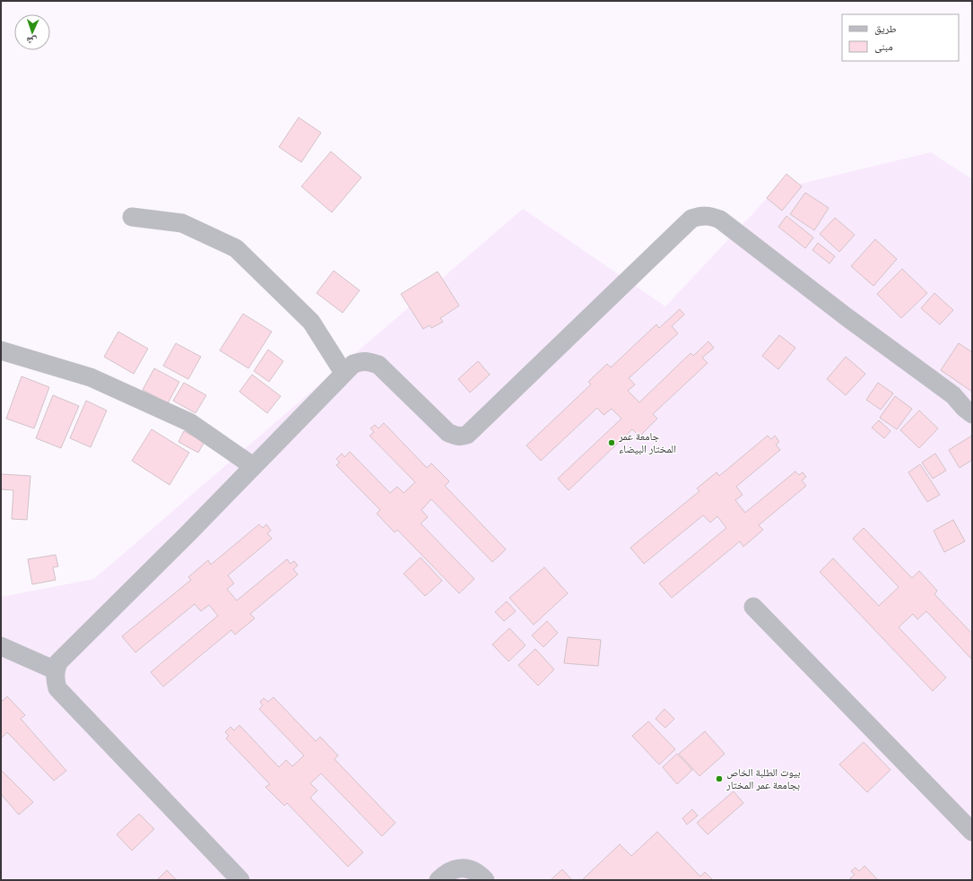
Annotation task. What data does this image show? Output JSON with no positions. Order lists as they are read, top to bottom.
{
  "places": ["جامعة عمر المختار البيضاء", "بيوت الطلبة الخاص بجامعة عمر المختار"],
  "legend": ["طريق", "مبنى"],
  "north": "bottom"
}
